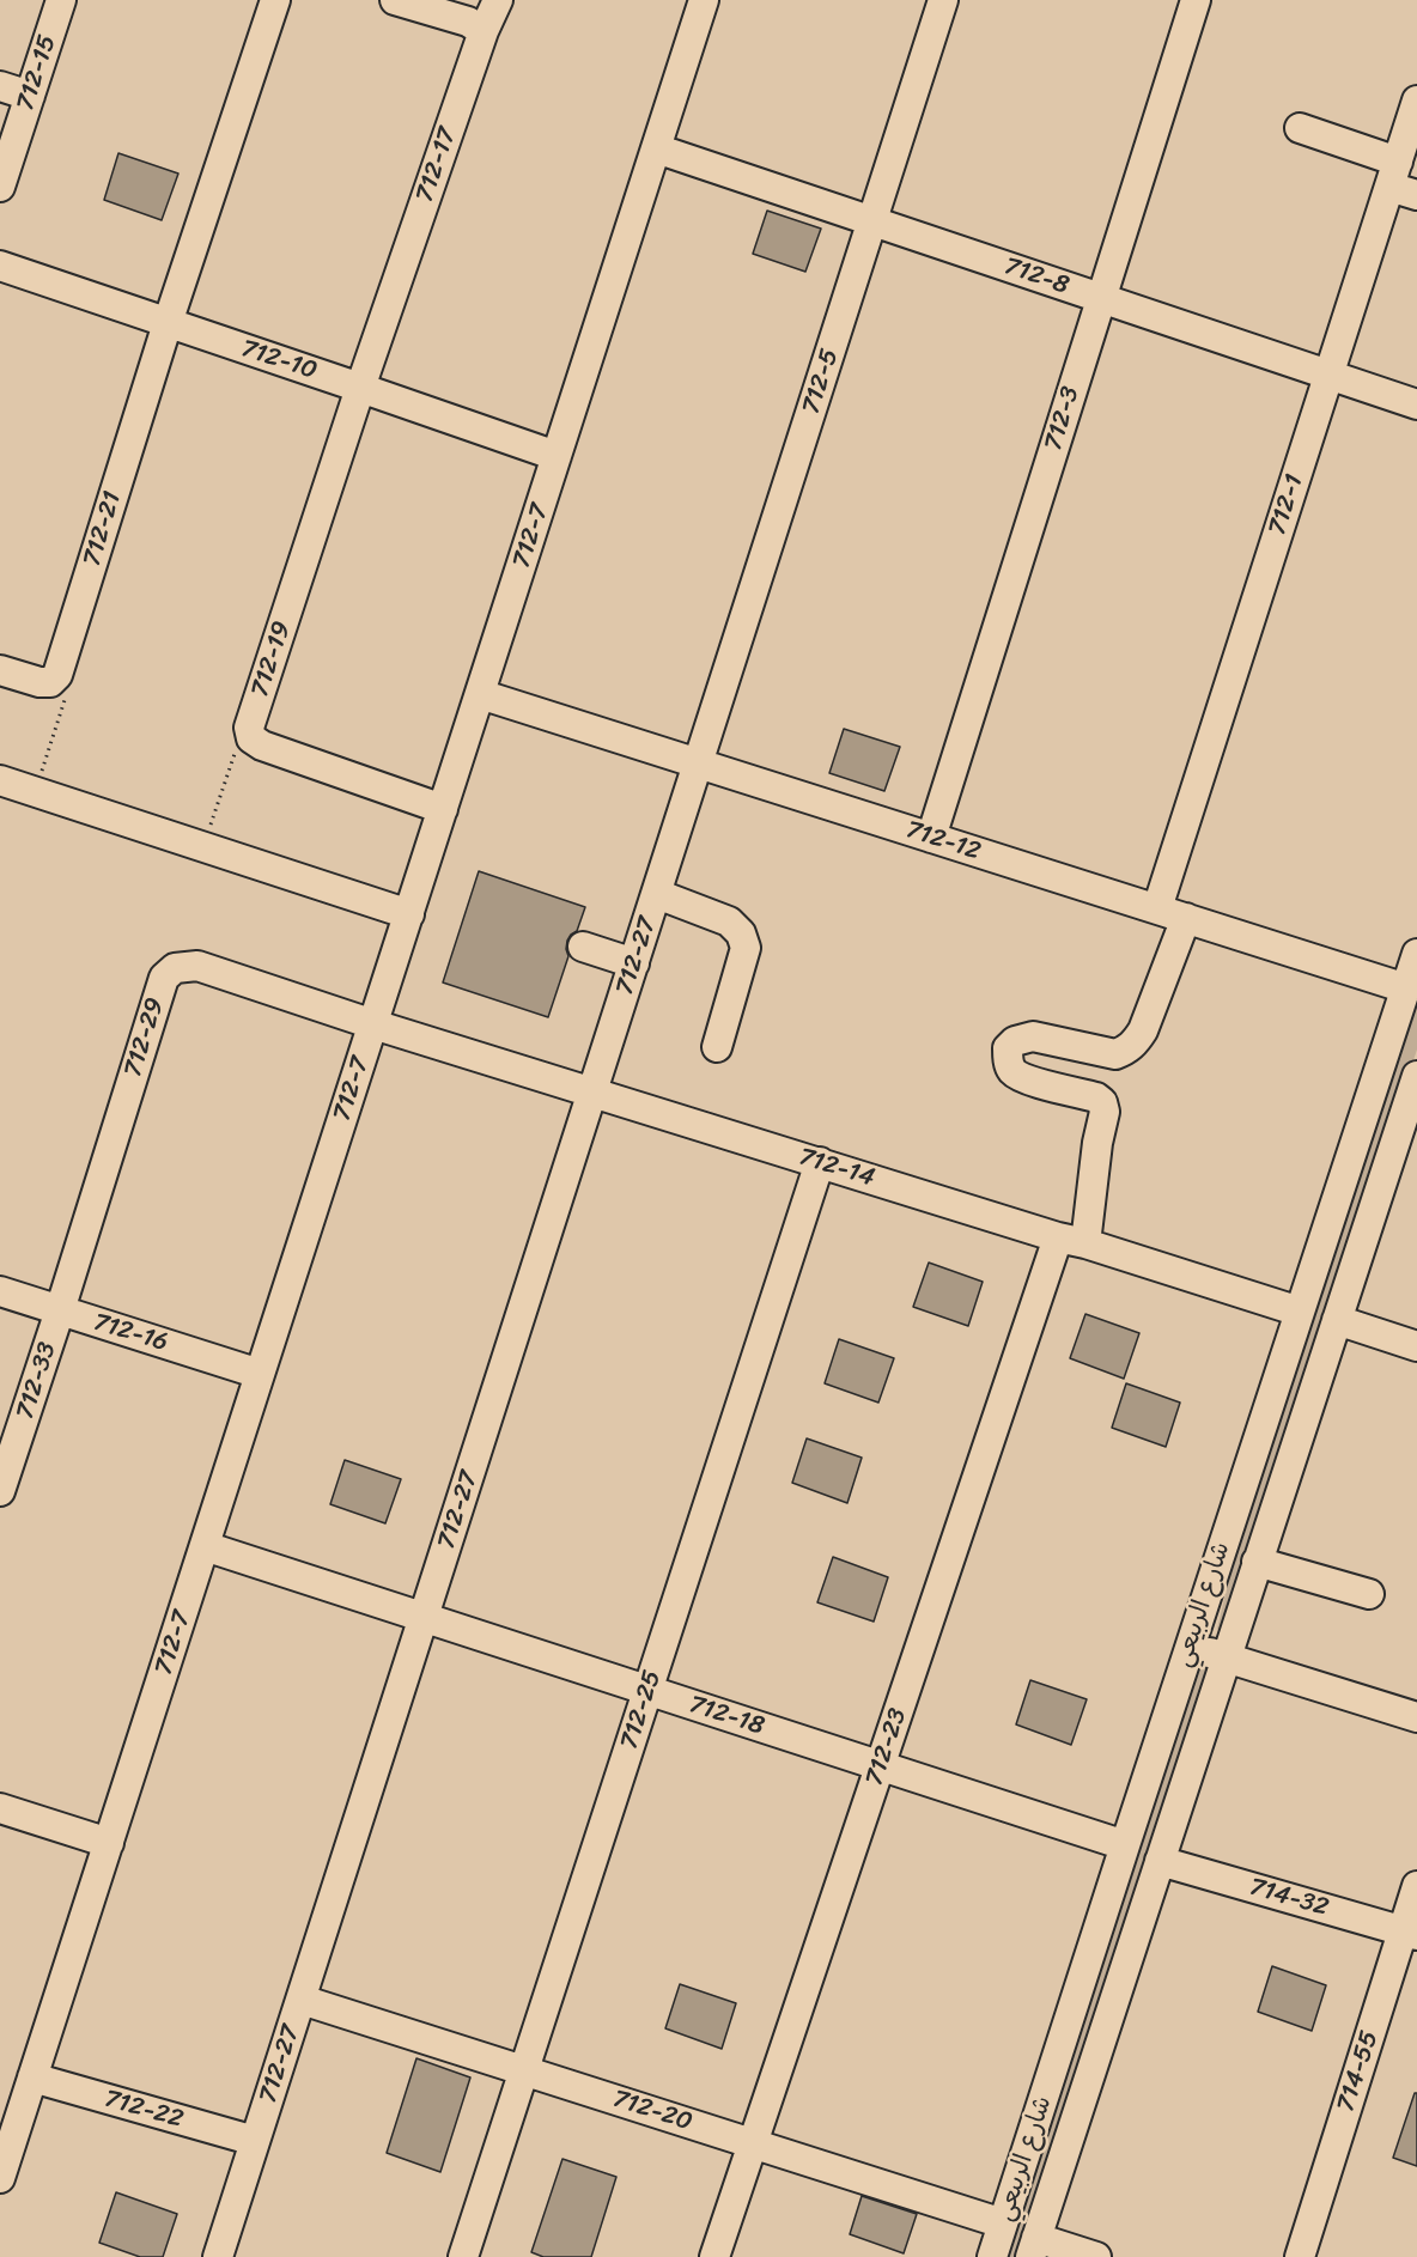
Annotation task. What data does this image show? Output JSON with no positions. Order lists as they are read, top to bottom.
{
  "streets": {
    "street": [
      "712-15",
      "712-17",
      "712-8",
      "712-10",
      "712-5",
      "712-3",
      "712-1",
      "712-21",
      "712-7",
      "712-19",
      "712-12",
      "712-27",
      "712-29",
      "712-14",
      "712-16",
      "712-33",
      "شارع الربيعي",
      "712-25",
      "712-18",
      "712-23",
      "714-32",
      "714-55",
      "712-22",
      "712-20"
    ]
  },
  "crossings": [
    ["712-17", "712-10"],
    ["712-17", "712-19"],
    ["712-8", "712-5"],
    ["712-8", "712-3"],
    ["712-8", "712-1"],
    ["712-8", "712-7"],
    ["712-10", "712-21"],
    ["712-10", "712-7"],
    ["712-10", "712-19"],
    ["712-5", "712-12"],
    ["712-5", "712-27"],
    ["712-3", "712-12"],
    ["712-1", "712-12"],
    ["712-7", "712-12"],
    ["712-7", "712-29"],
    ["712-7", "712-14"],
    ["712-7", "712-16"],
    ["712-7", "712-18"],
    ["712-7", "712-22"],
    ["712-12", "712-27"],
    ["712-12", "شارع الربيعي"],
    ["712-27", "712-14"],
    ["712-27", "712-18"],
    ["712-27", "712-22"],
    ["712-27", "712-20"],
    ["712-29", "712-14"],
    ["712-29", "712-16"],
    ["712-29", "712-33"],
    ["712-14", "شارع الربيعي"],
    ["712-14", "712-25"],
    ["712-14", "712-23"],
    ["712-16", "712-33"],
    ["شارع الربيعي", "712-18"],
    ["شارع الربيعي", "714-32"],
    ["شارع الربيعي", "712-20"],
    ["712-25", "712-18"],
    ["712-25", "712-20"],
    ["712-18", "712-23"],
    ["712-23", "712-20"],
    ["714-32", "714-55"]
  ]
}
